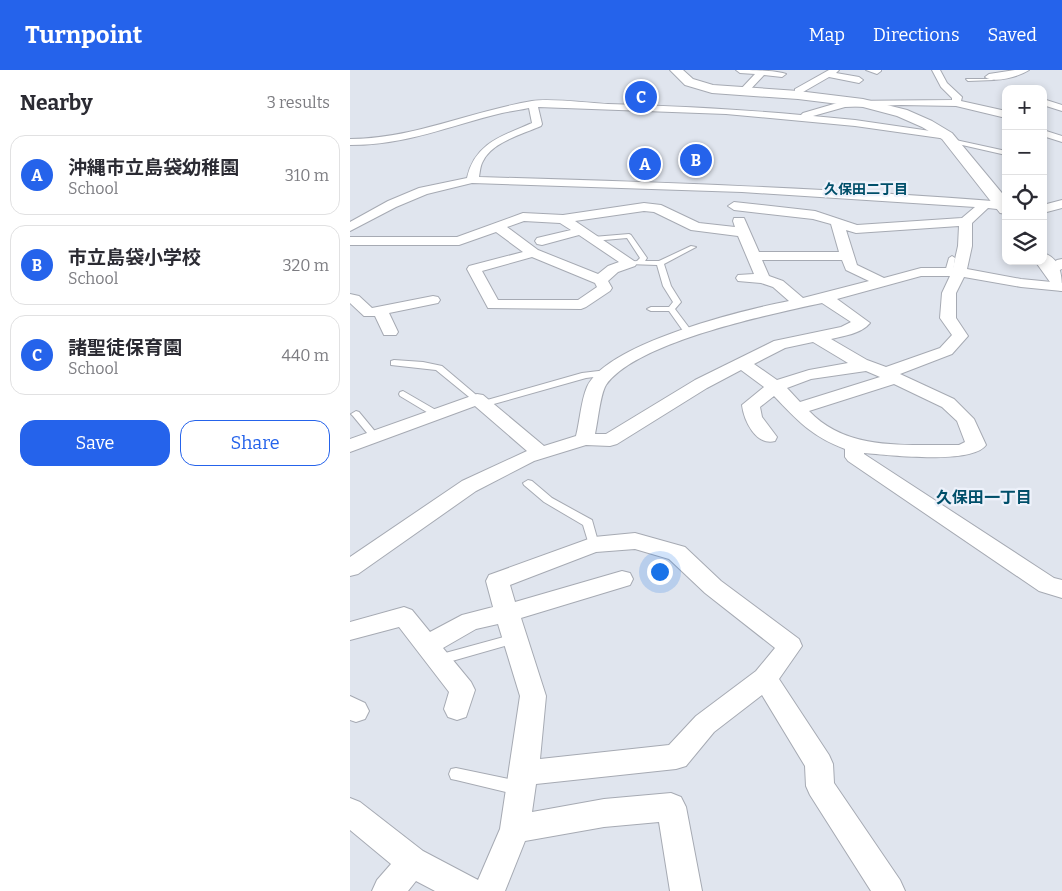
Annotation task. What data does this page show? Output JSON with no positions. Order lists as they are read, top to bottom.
{
  "districts": ["久保田二丁目", "久保田一丁目"],
  "page": {
    "header": "Turnpoint",
    "nav": ["Map", "Directions", "Saved"],
    "heading": ["Nearby", "3 results"],
    "pins": ["C", "B", "A"],
    "map_buttons": ["+", "−"],
    "list": [
      {
        "mark": "A",
        "name": "沖縄市立島袋幼稚園",
        "note": "School",
        "value": "310 m"
      },
      {
        "mark": "B",
        "name": "市立島袋小学校",
        "note": "School",
        "value": "320 m"
      },
      {
        "mark": "C",
        "name": "諸聖徒保育園",
        "note": "School",
        "value": "440 m"
      }
    ],
    "buttons": ["Save", "Share"]
  }
}
